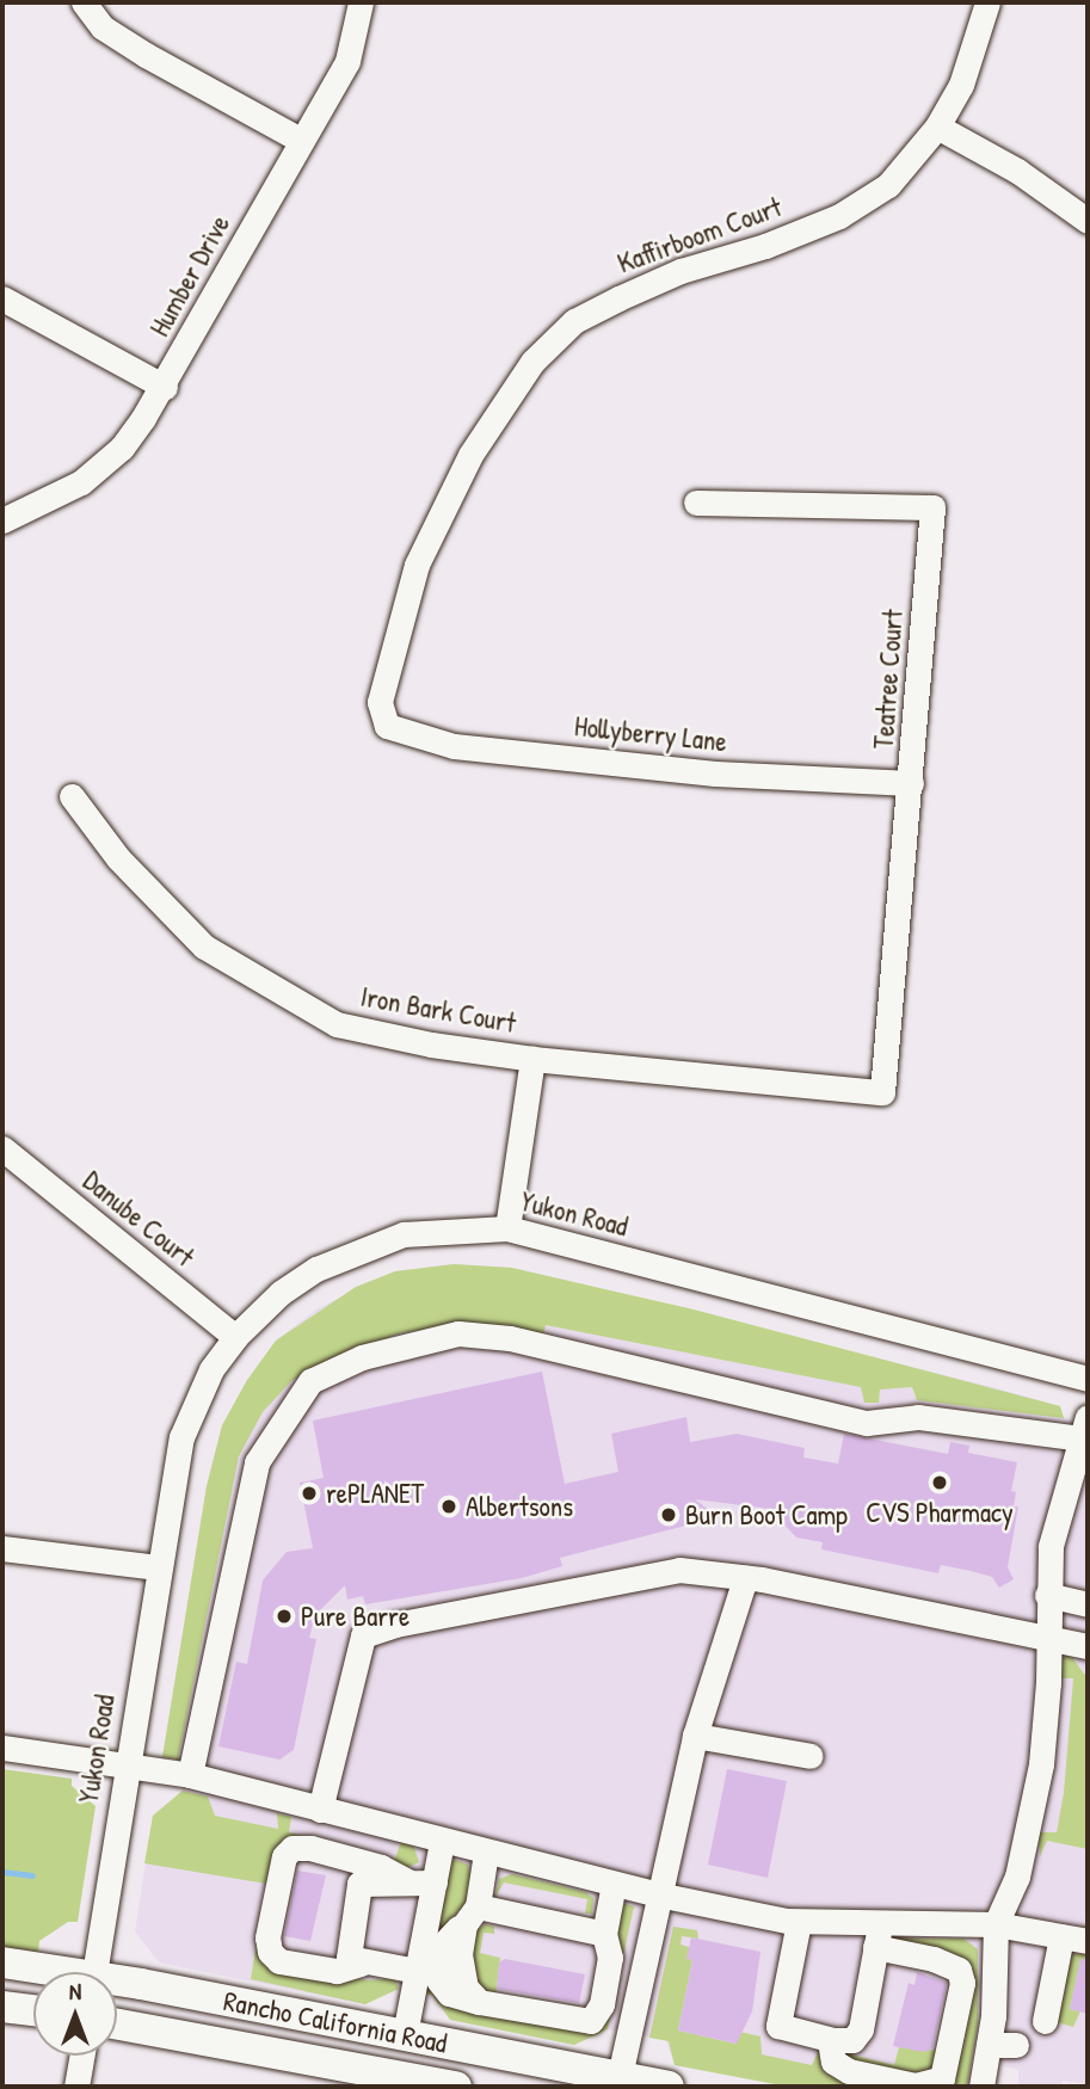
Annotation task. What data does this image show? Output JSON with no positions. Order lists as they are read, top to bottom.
{
  "streets": {
    "main road": ["Rancho California Road"],
    "street": [
      "Kaffirboom Court",
      "Humber Drive",
      "Teatree Court",
      "Hollyberry Lane",
      "Iron Bark Court",
      "Yukon Road",
      "Danube Court"
    ]
  },
  "crossings": [
    ["Kaffirboom Court", "Hollyberry Lane"],
    ["Teatree Court", "Hollyberry Lane"],
    ["Teatree Court", "Iron Bark Court"],
    ["Yukon Road", "Danube Court"]
  ],
  "places": [
    "CVS Pharmacy",
    "rePLANET",
    "Albertsons",
    "Burn Boot Camp",
    "Pure Barre"
  ],
  "north": "top"
}
